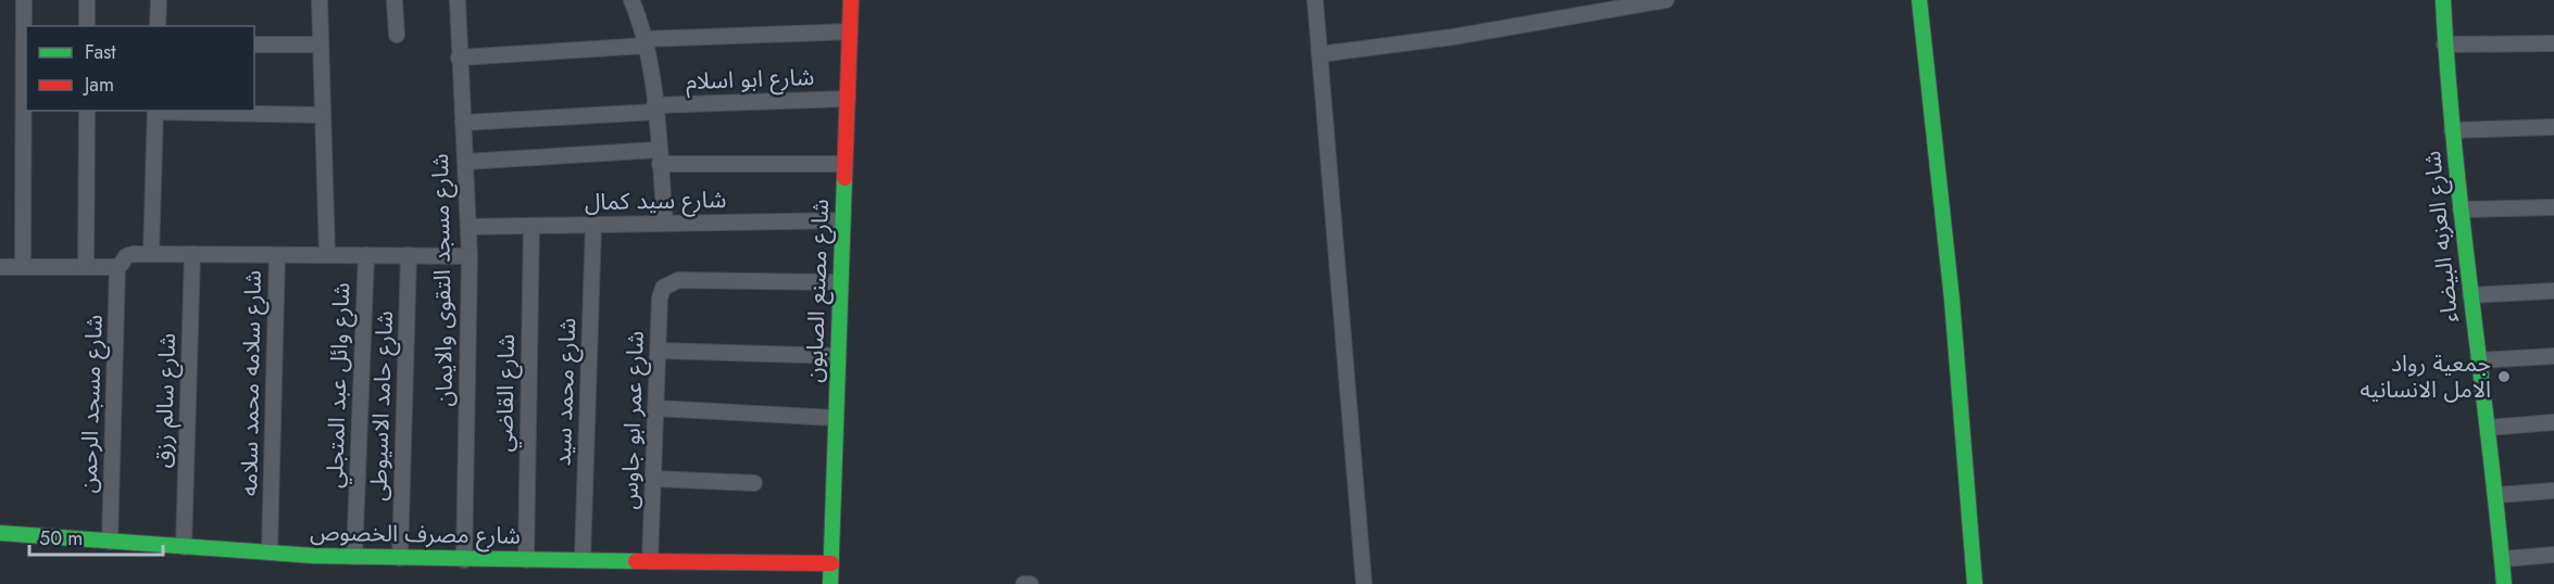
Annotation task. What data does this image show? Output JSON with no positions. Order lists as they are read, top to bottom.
{
  "streets": {
    "street": [
      "شارع ابو اسلام",
      "شارع سيد كمال",
      "شارع العزبه البيضاء",
      "شارع مسجد التقوى والايمان",
      "شارع مصنع الصابون",
      "شارع سلامه محمد سلامه",
      "شارع وائل عبد المتجلي",
      "شارع محمد سيد",
      "شارع القاضي",
      "شارع سالم رزق",
      "شارع مسجد الرحمن",
      "شارع حامد الاسيوطى",
      "شارع عمر ابو جاوس",
      "شارع مصرف الخصوص"
    ]
  },
  "crossings": [
    ["شارع ابو اسلام", "شارع مسجد التقوى والايمان"],
    ["شارع ابو اسلام", "شارع مصنع الصابون"],
    ["شارع سيد كمال", "شارع مسجد التقوى والايمان"],
    ["شارع سيد كمال", "شارع مصنع الصابون"],
    ["شارع سيد كمال", "شارع محمد سيد"],
    ["شارع سيد كمال", "شارع القاضي"],
    ["شارع مسجد التقوى والايمان", "شارع مصرف الخصوص"],
    ["شارع مصنع الصابون", "شارع عمر ابو جاوس"],
    ["شارع مصنع الصابون", "شارع مصرف الخصوص"],
    ["شارع سلامه محمد سلامه", "شارع مصرف الخصوص"],
    ["شارع وائل عبد المتجلي", "شارع مصرف الخصوص"],
    ["شارع محمد سيد", "شارع مصرف الخصوص"],
    ["شارع القاضي", "شارع مصرف الخصوص"],
    ["شارع سالم رزق", "شارع مصرف الخصوص"],
    ["شارع مسجد الرحمن", "شارع مصرف الخصوص"],
    ["شارع حامد الاسيوطى", "شارع مصرف الخصوص"],
    ["شارع عمر ابو جاوس", "شارع مصرف الخصوص"]
  ],
  "places": ["جمعية رواد الامل الانسانيه"],
  "legend": ["Fast", "Jam"],
  "scale_bar": "50 m"
}
